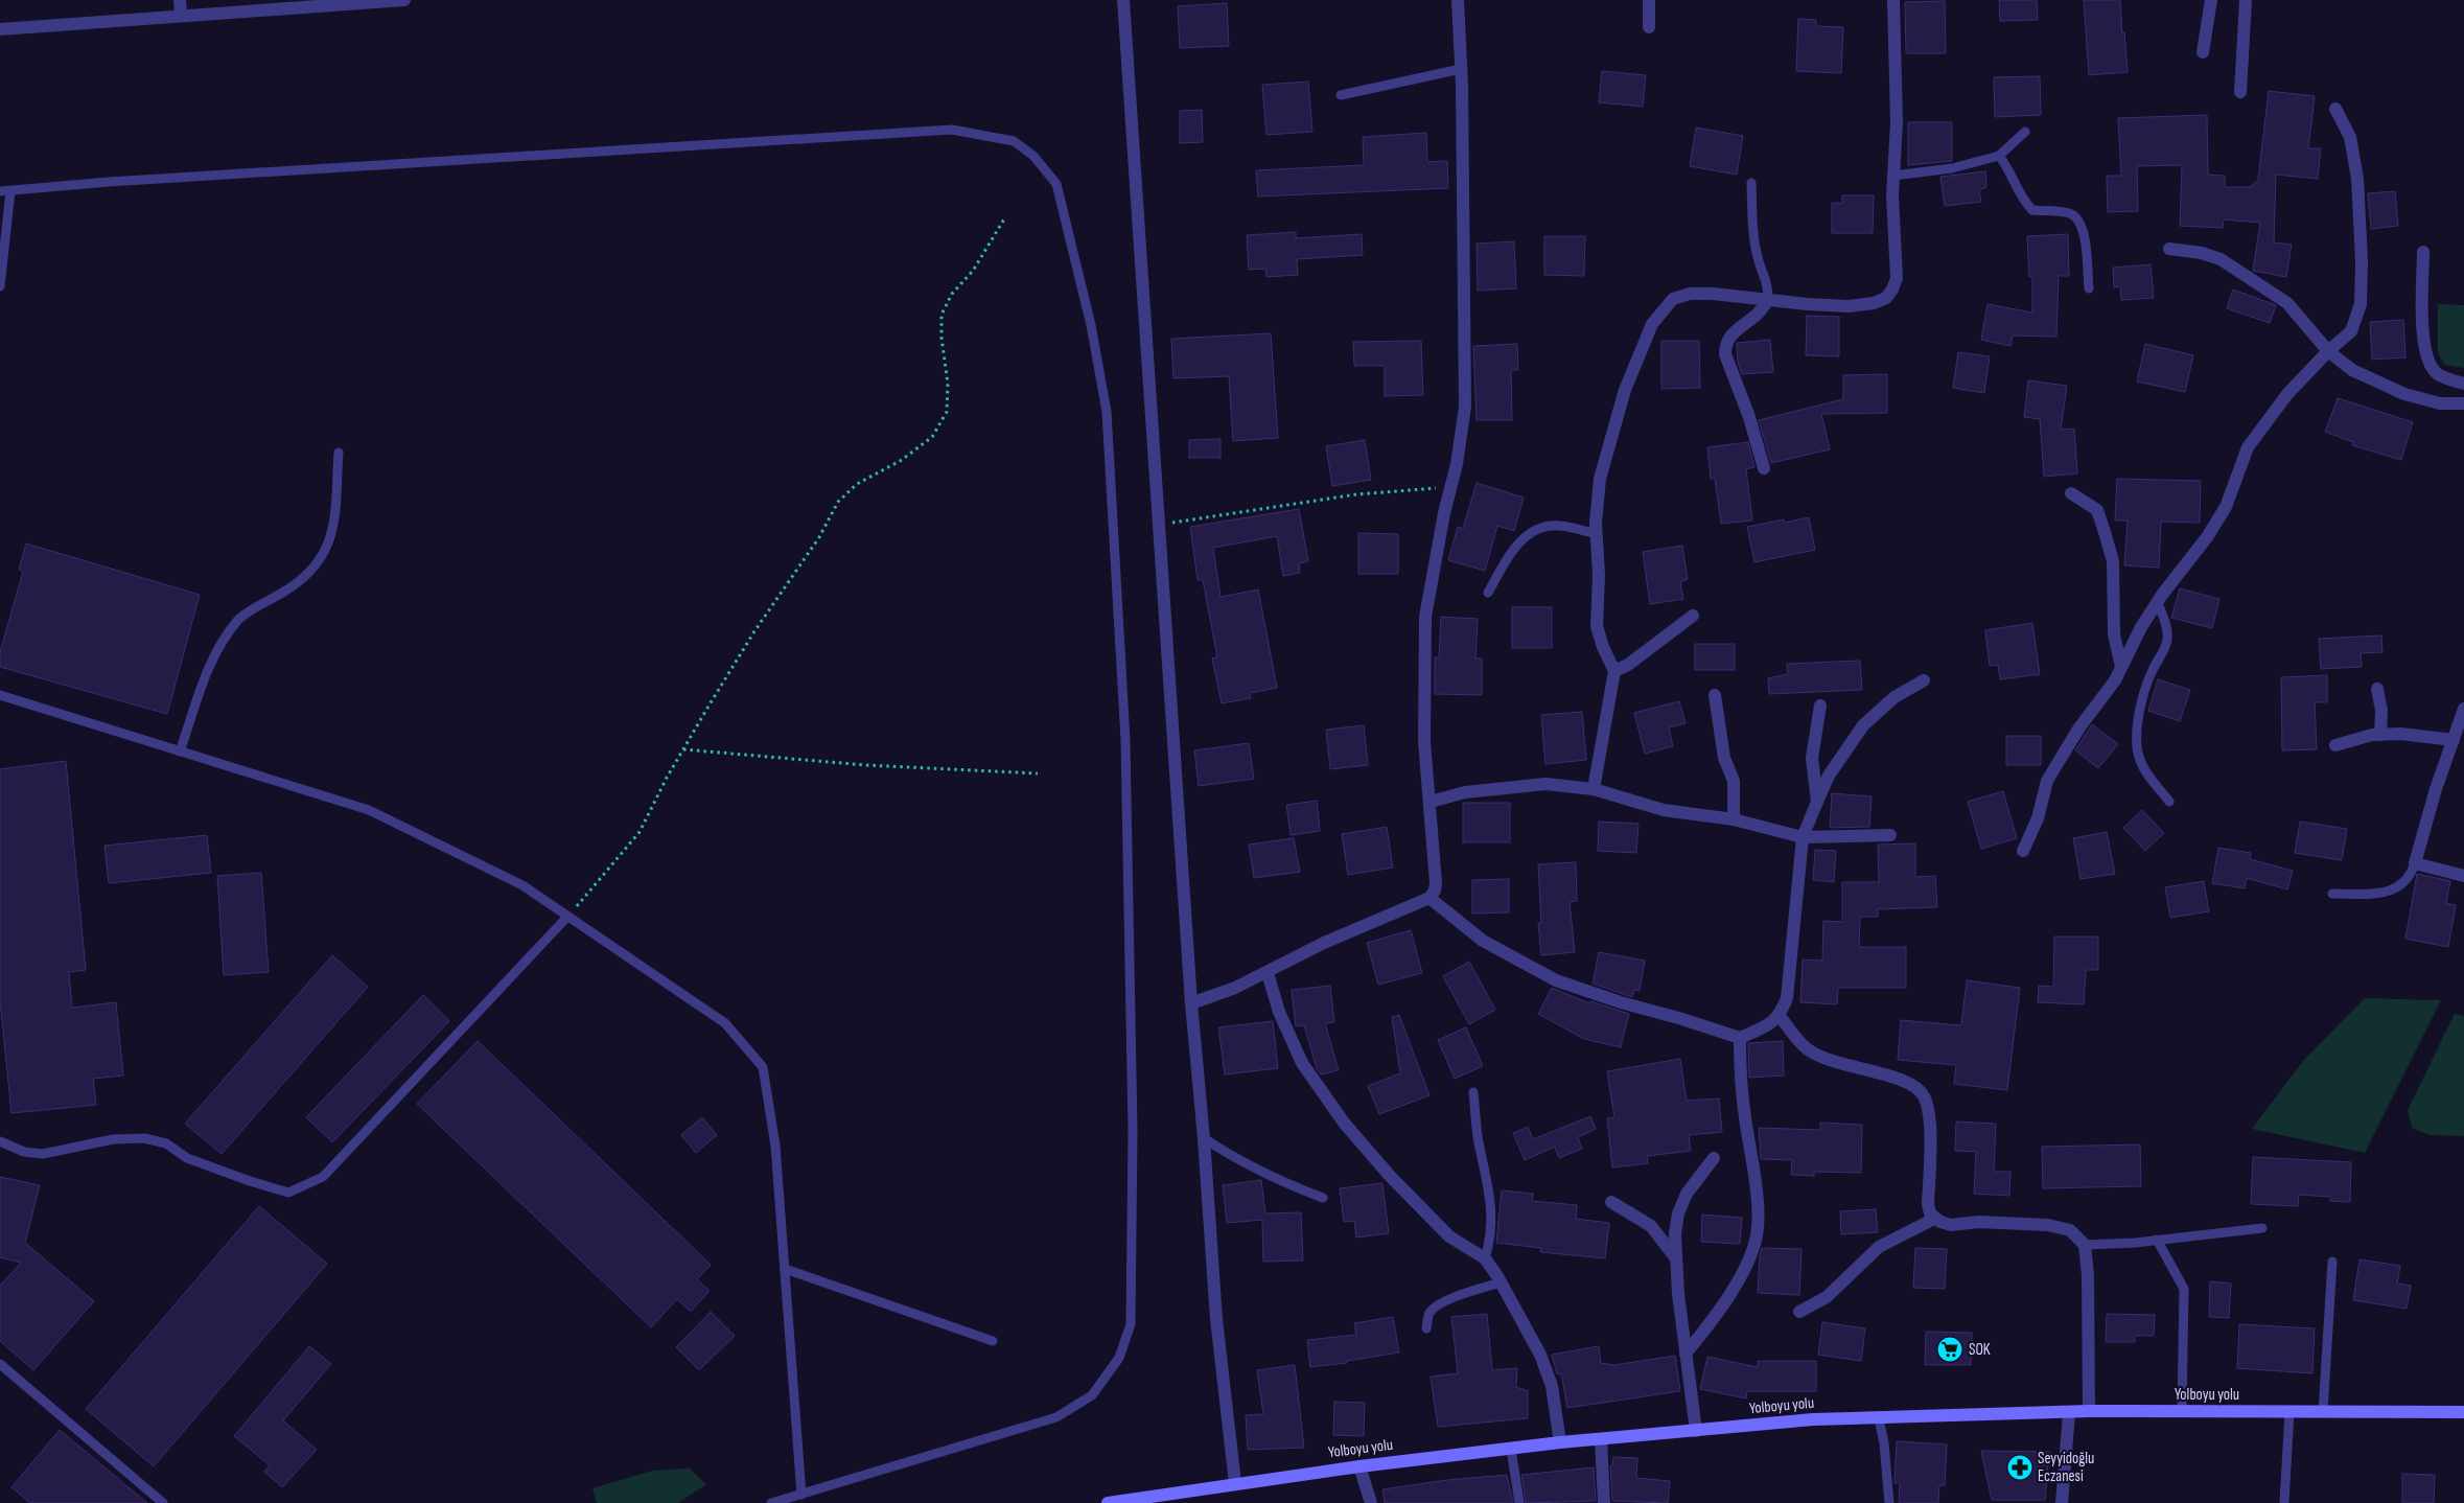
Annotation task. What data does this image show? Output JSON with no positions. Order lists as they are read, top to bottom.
{
  "streets": {
    "main road": ["Yolboyu yolu"]
  },
  "places": {
    "supermarket": ["SOK"],
    "pharmacy": ["Seyyidoğlu Eczanesi"]
  }
}
